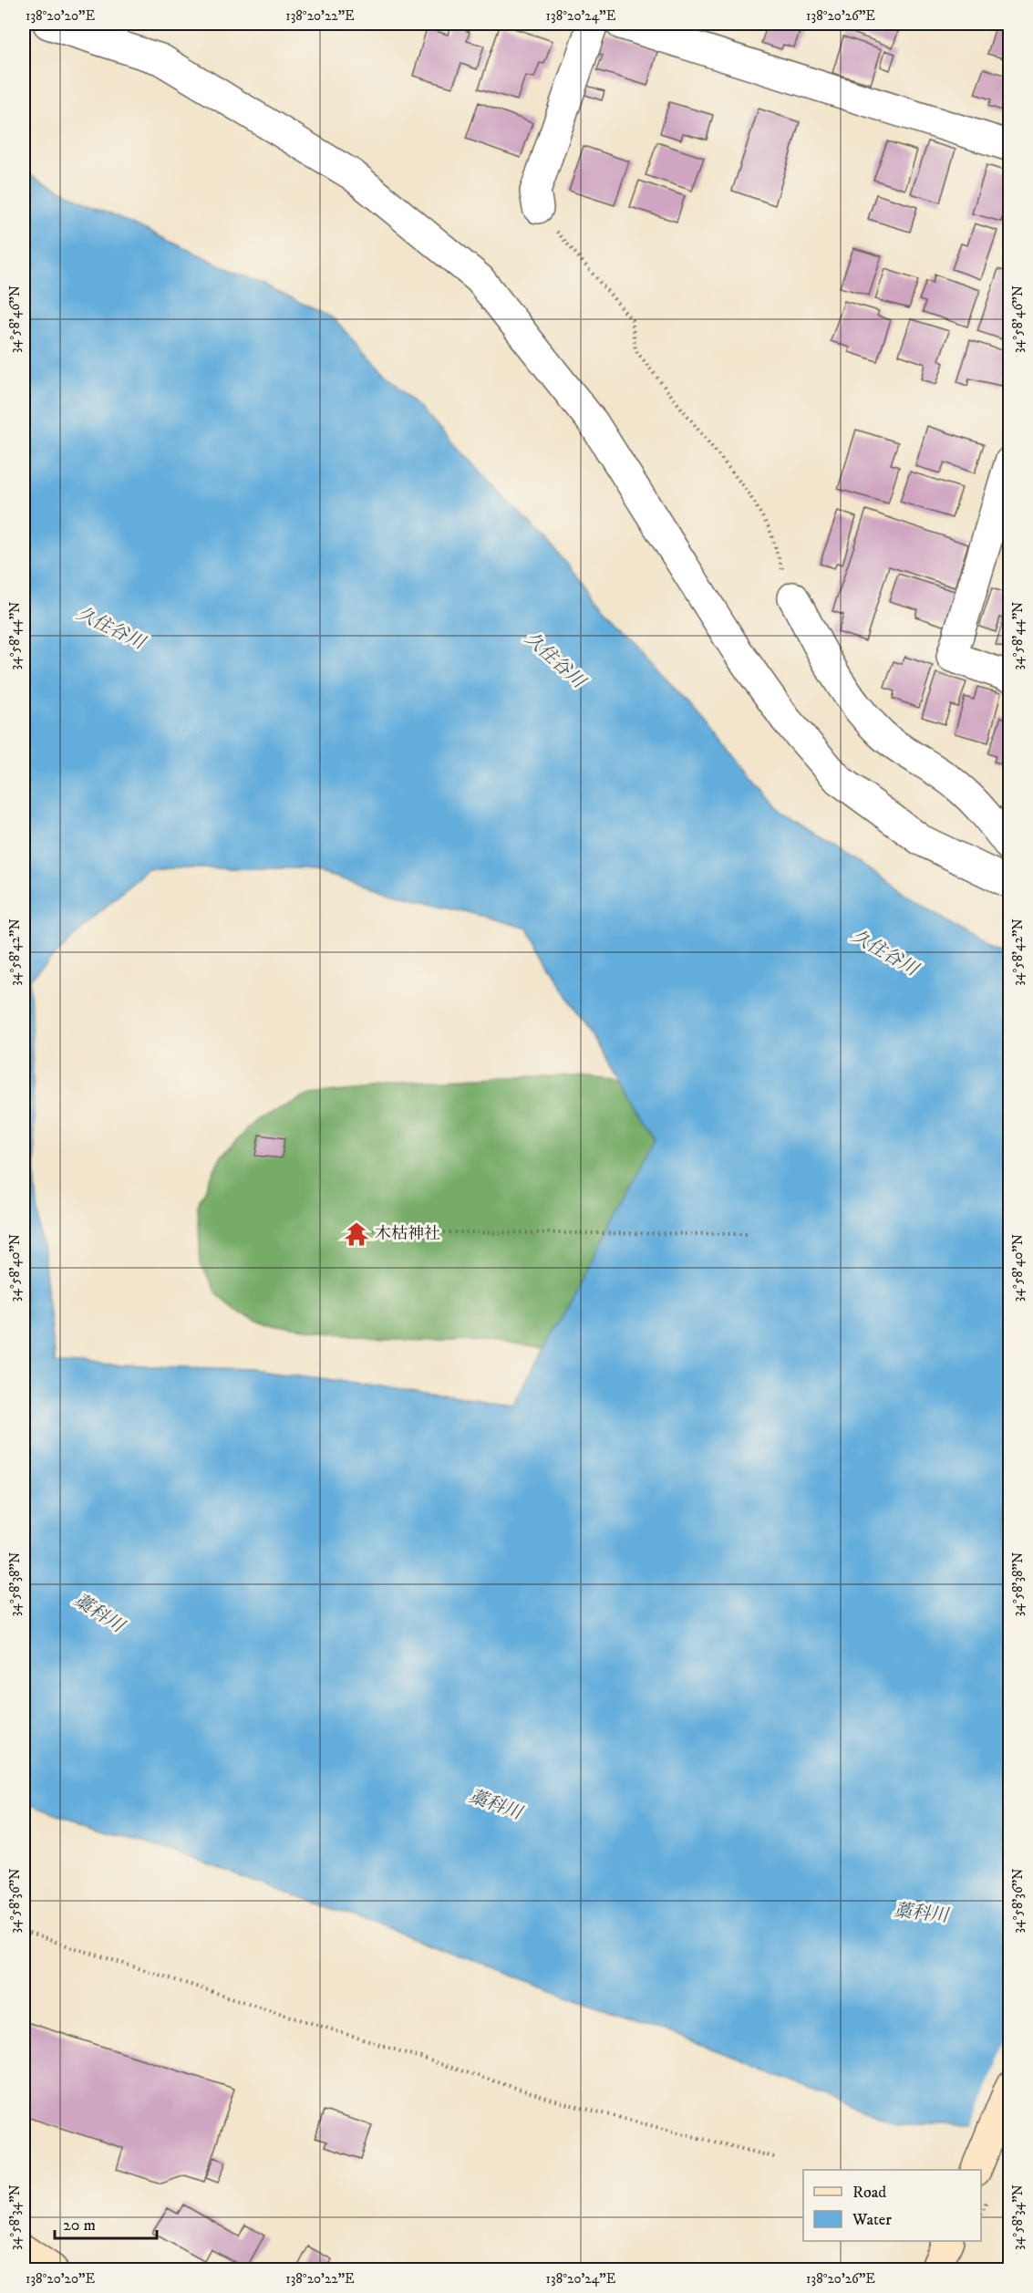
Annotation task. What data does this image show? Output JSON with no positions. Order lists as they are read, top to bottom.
{
  "water": ["久住谷川", "藁科川"],
  "places": {
    "temple": ["木枯神社"]
  },
  "legend": ["Road", "Water"],
  "scale_bar": "20 m",
  "coordinates": [
    "138°20'20\"E",
    "138°20'22\"E",
    "138°20'24\"E",
    "138°20'26\"E",
    "34°58'46\"N",
    "34°58'44\"N",
    "34°58'42\"N",
    "34°58'40\"N",
    "34°58'38\"N",
    "34°58'36\"N",
    "34°58'34\"N"
  ]
}
